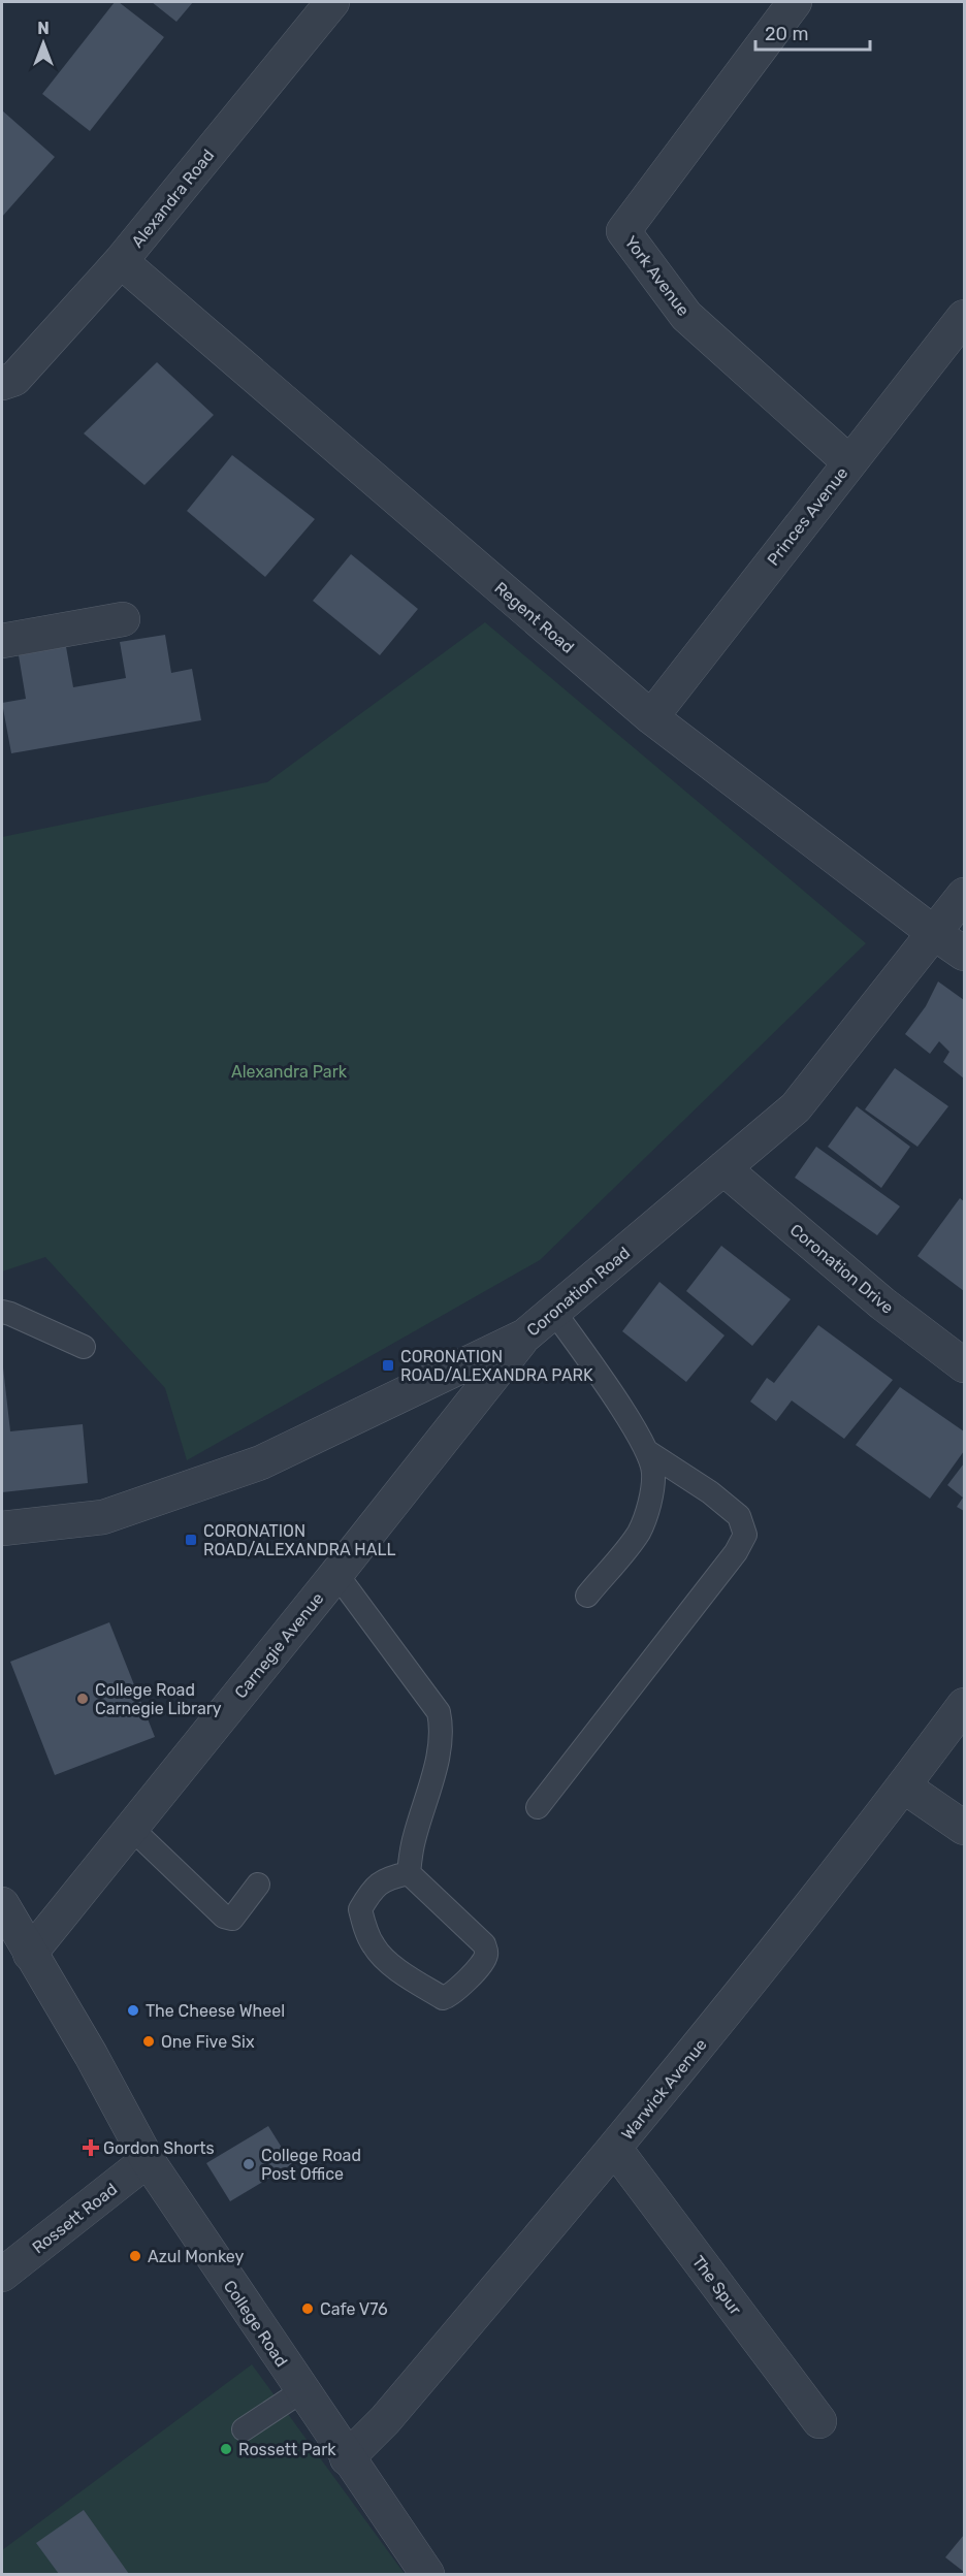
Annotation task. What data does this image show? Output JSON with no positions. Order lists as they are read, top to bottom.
{
  "streets": {
    "street": [
      "Alexandra Road",
      "York Avenue",
      "Princes Avenue",
      "Regent Road",
      "Coronation Drive",
      "Coronation Road",
      "Carnegie Avenue",
      "Warwick Avenue",
      "Rossett Road",
      "The Spur",
      "College Road"
    ]
  },
  "crossings": [
    ["Alexandra Road", "Regent Road"],
    ["York Avenue", "Princes Avenue"],
    ["Princes Avenue", "Regent Road"],
    ["Regent Road", "Coronation Road"],
    ["Coronation Drive", "Coronation Road"],
    ["Coronation Road", "Carnegie Avenue"],
    ["Carnegie Avenue", "College Road"],
    ["Warwick Avenue", "The Spur"],
    ["Warwick Avenue", "College Road"],
    ["Rossett Road", "College Road"]
  ],
  "parks": ["Alexandra Park"],
  "places": {
    "transit": ["CORONATION ROAD/ALEXANDRA PARK", "CORONATION ROAD/ALEXANDRA HALL"],
    "other": [
      "College Road Carnegie Library",
      "The Cheese Wheel",
      "One Five Six",
      "College Road Post Office",
      "Azul Monkey",
      "Cafe V76",
      "Rossett Park"
    ],
    "health": ["Gordon Shorts"]
  },
  "scale_bar": "20 m",
  "north": "top"
}
